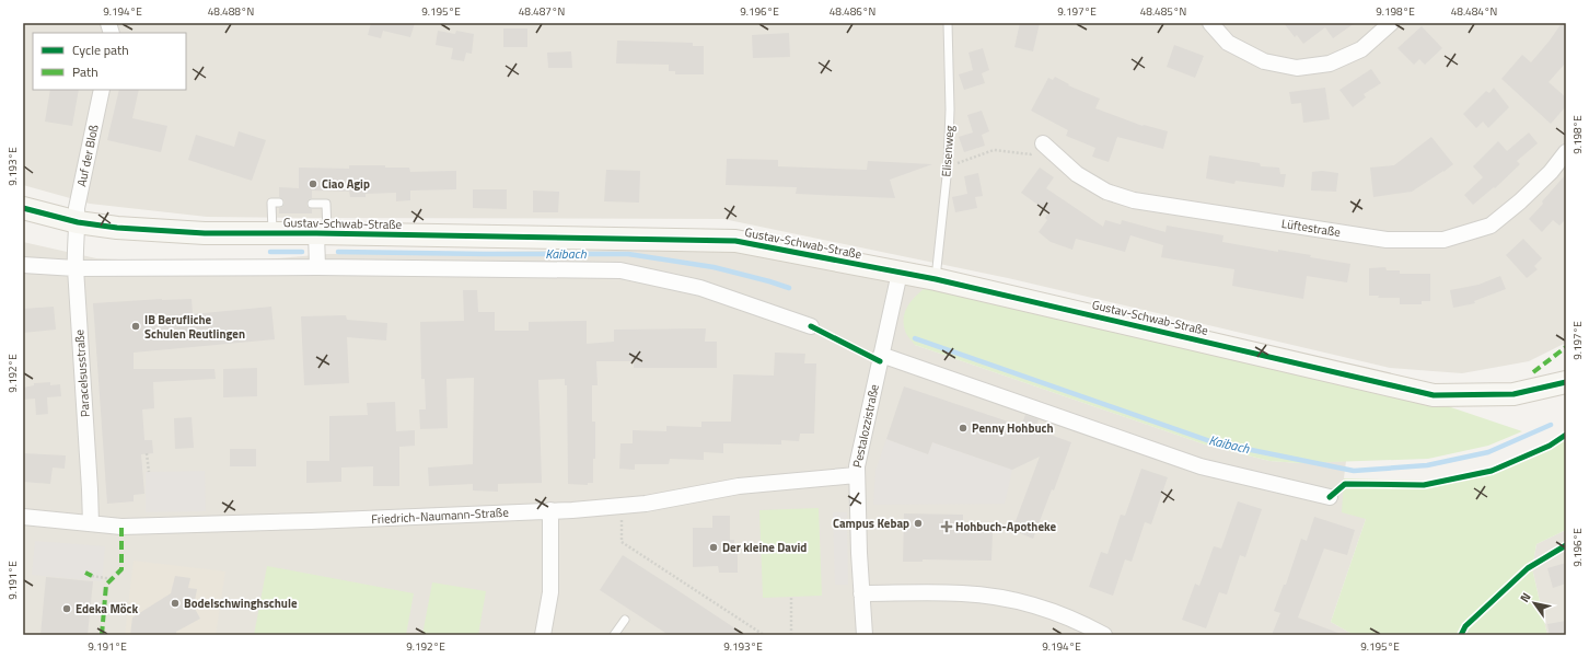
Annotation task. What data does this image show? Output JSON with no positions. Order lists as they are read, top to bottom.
{
  "streets": {
    "street": [
      "Auf der Bloß",
      "Gustav-Schwab-Straße",
      "Lüftestraße",
      "Paracelsusstraße",
      "Pestalozzistraße",
      "Friedrich-Naumann-Straße"
    ],
    "lane": ["Elisenweg"]
  },
  "crossings": [
    ["Elisenweg", "Gustav-Schwab-Straße"],
    ["Auf der Bloß", "Gustav-Schwab-Straße"],
    ["Auf der Bloß", "Paracelsusstraße"],
    ["Gustav-Schwab-Straße", "Paracelsusstraße"],
    ["Gustav-Schwab-Straße", "Pestalozzistraße"],
    ["Paracelsusstraße", "Friedrich-Naumann-Straße"],
    ["Pestalozzistraße", "Friedrich-Naumann-Straße"]
  ],
  "water": ["Kaibach"],
  "places": {
    "other": [
      "Ciao Agip",
      "IB Berufliche Schulen Reutlingen",
      "Penny Hohbuch",
      "Campus Kebap",
      "Der kleine David",
      "Bodelschwinghschule",
      "Edeka Möck"
    ],
    "health": ["Hohbuch-Apotheke"]
  },
  "legend": ["Cycle path", "Path"],
  "north": "top left",
  "coordinates": [
    "9.194°E",
    "48.488°N",
    "9.195°E",
    "48.487°N",
    "9.196°E",
    "48.486°N",
    "9.197°E",
    "48.485°N",
    "9.198°E",
    "48.484°N",
    "9.193°E",
    "9.192°E",
    "9.191°E"
  ]
}
